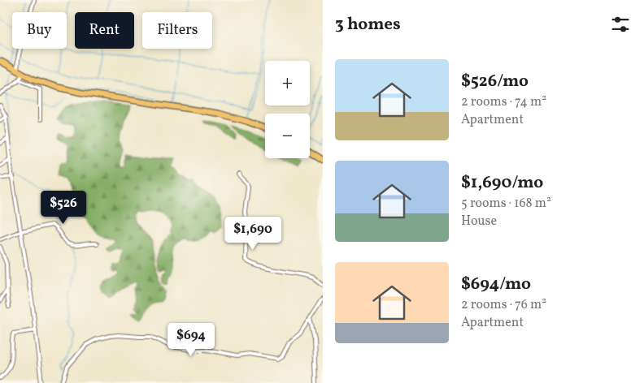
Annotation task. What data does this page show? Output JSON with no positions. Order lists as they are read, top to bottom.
{
  "page": {
    "heading": "3 homes",
    "chip": ["Buy", "Rent", "Filters"],
    "list": [
      {
        "name": "$526/mo",
        "note": "2 rooms · 74 m² · Apartment"
      },
      {
        "name": "$1,690/mo",
        "note": "5 rooms · 168 m² · House"
      },
      {
        "name": "$694/mo",
        "note": "2 rooms · 76 m² · Apartment"
      }
    ],
    "map_buttons": ["+", "−"],
    "price": ["$526", "$1,690", "$694"]
  }
}
